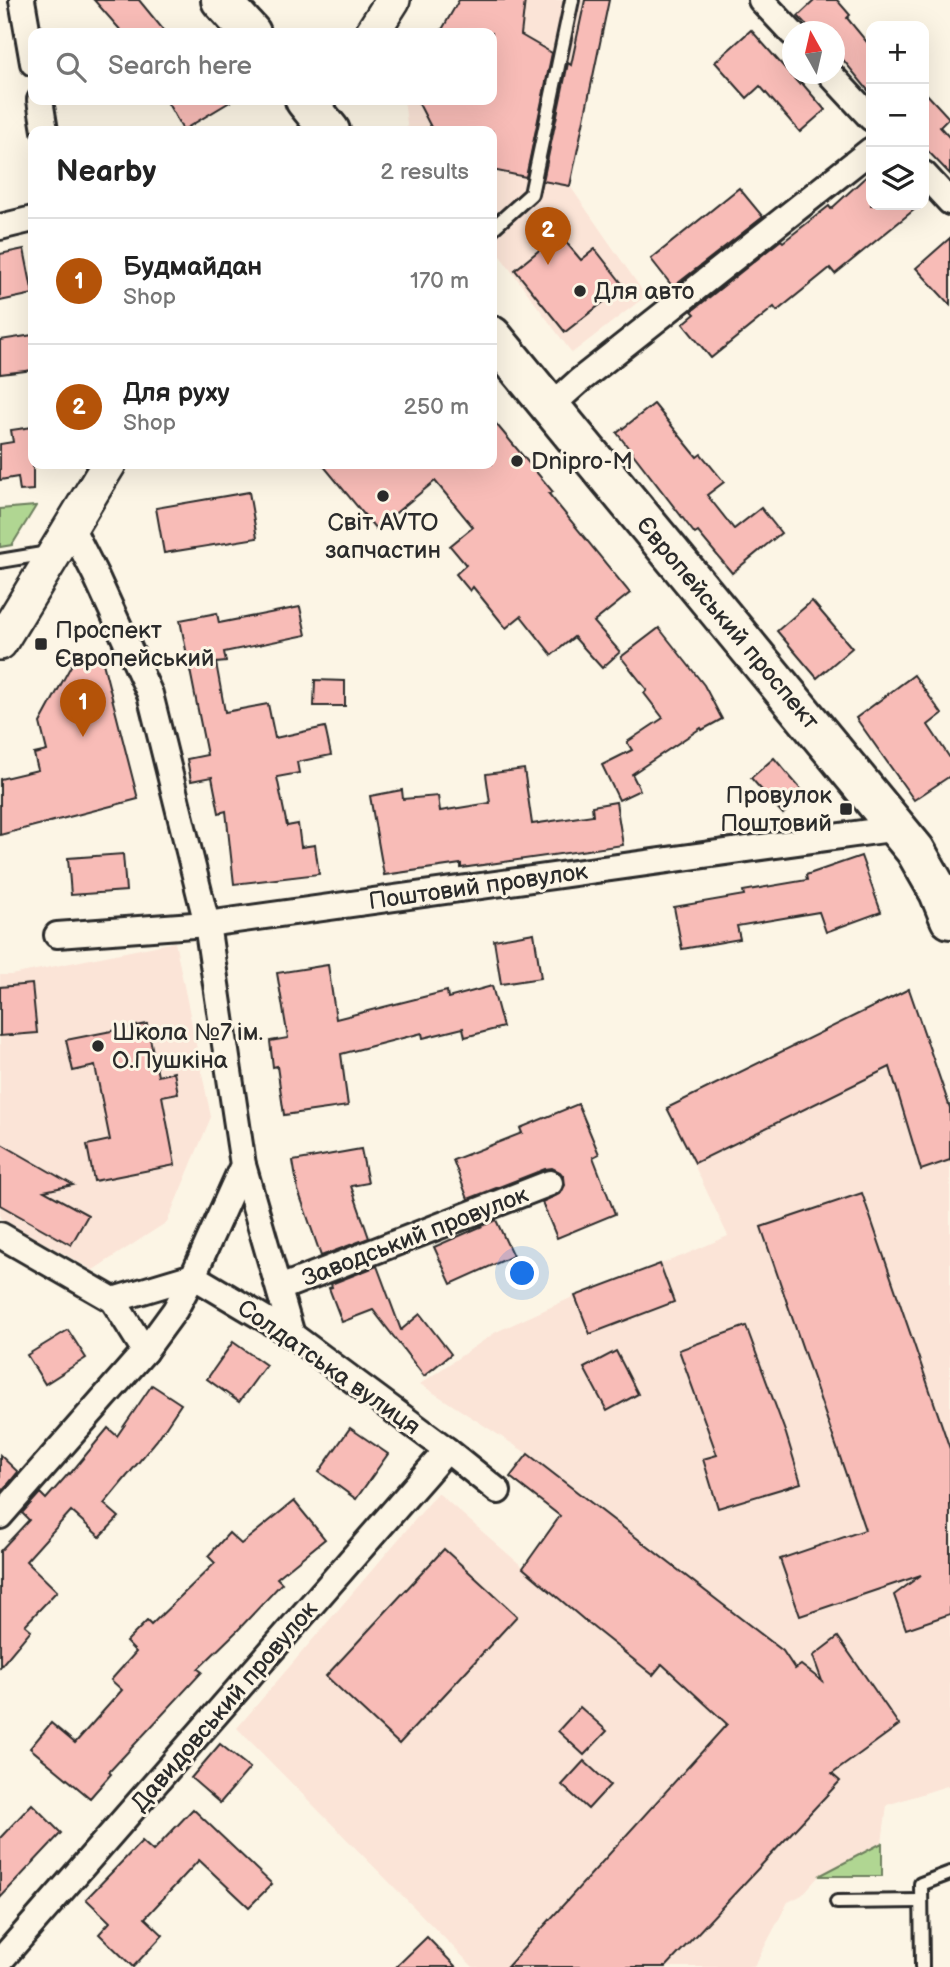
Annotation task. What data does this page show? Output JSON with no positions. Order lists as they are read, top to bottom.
{
  "streets": {
    "main road": ["Європейський проспект"],
    "street": [
      "Поштовий провулок",
      "Заводський провулок",
      "Солдатська вулиця",
      "Давидовський провулок"
    ]
  },
  "crossings": [
    ["Європейський проспект", "Поштовий провулок"],
    ["Солдатська вулиця", "Давидовський провулок"]
  ],
  "places": {
    "other": [
      "Для авто",
      "Dnipro-M",
      "Світ AVTO запчастин",
      "Школа №7 ім. О.Пушкіна"
    ],
    "transit": ["Проспект Європейський", "Провулок Поштовий"]
  },
  "north": "top",
  "page": {
    "map_buttons": ["+", "−"],
    "search": "Search here",
    "heading": ["Nearby", "2 results"],
    "pins": ["2", "1"],
    "list": [
      {
        "mark": "1",
        "name": "Будмайдан",
        "note": "Shop",
        "value": "170 m"
      },
      {
        "mark": "2",
        "name": "Для руху",
        "note": "Shop",
        "value": "250 m"
      }
    ]
  }
}
